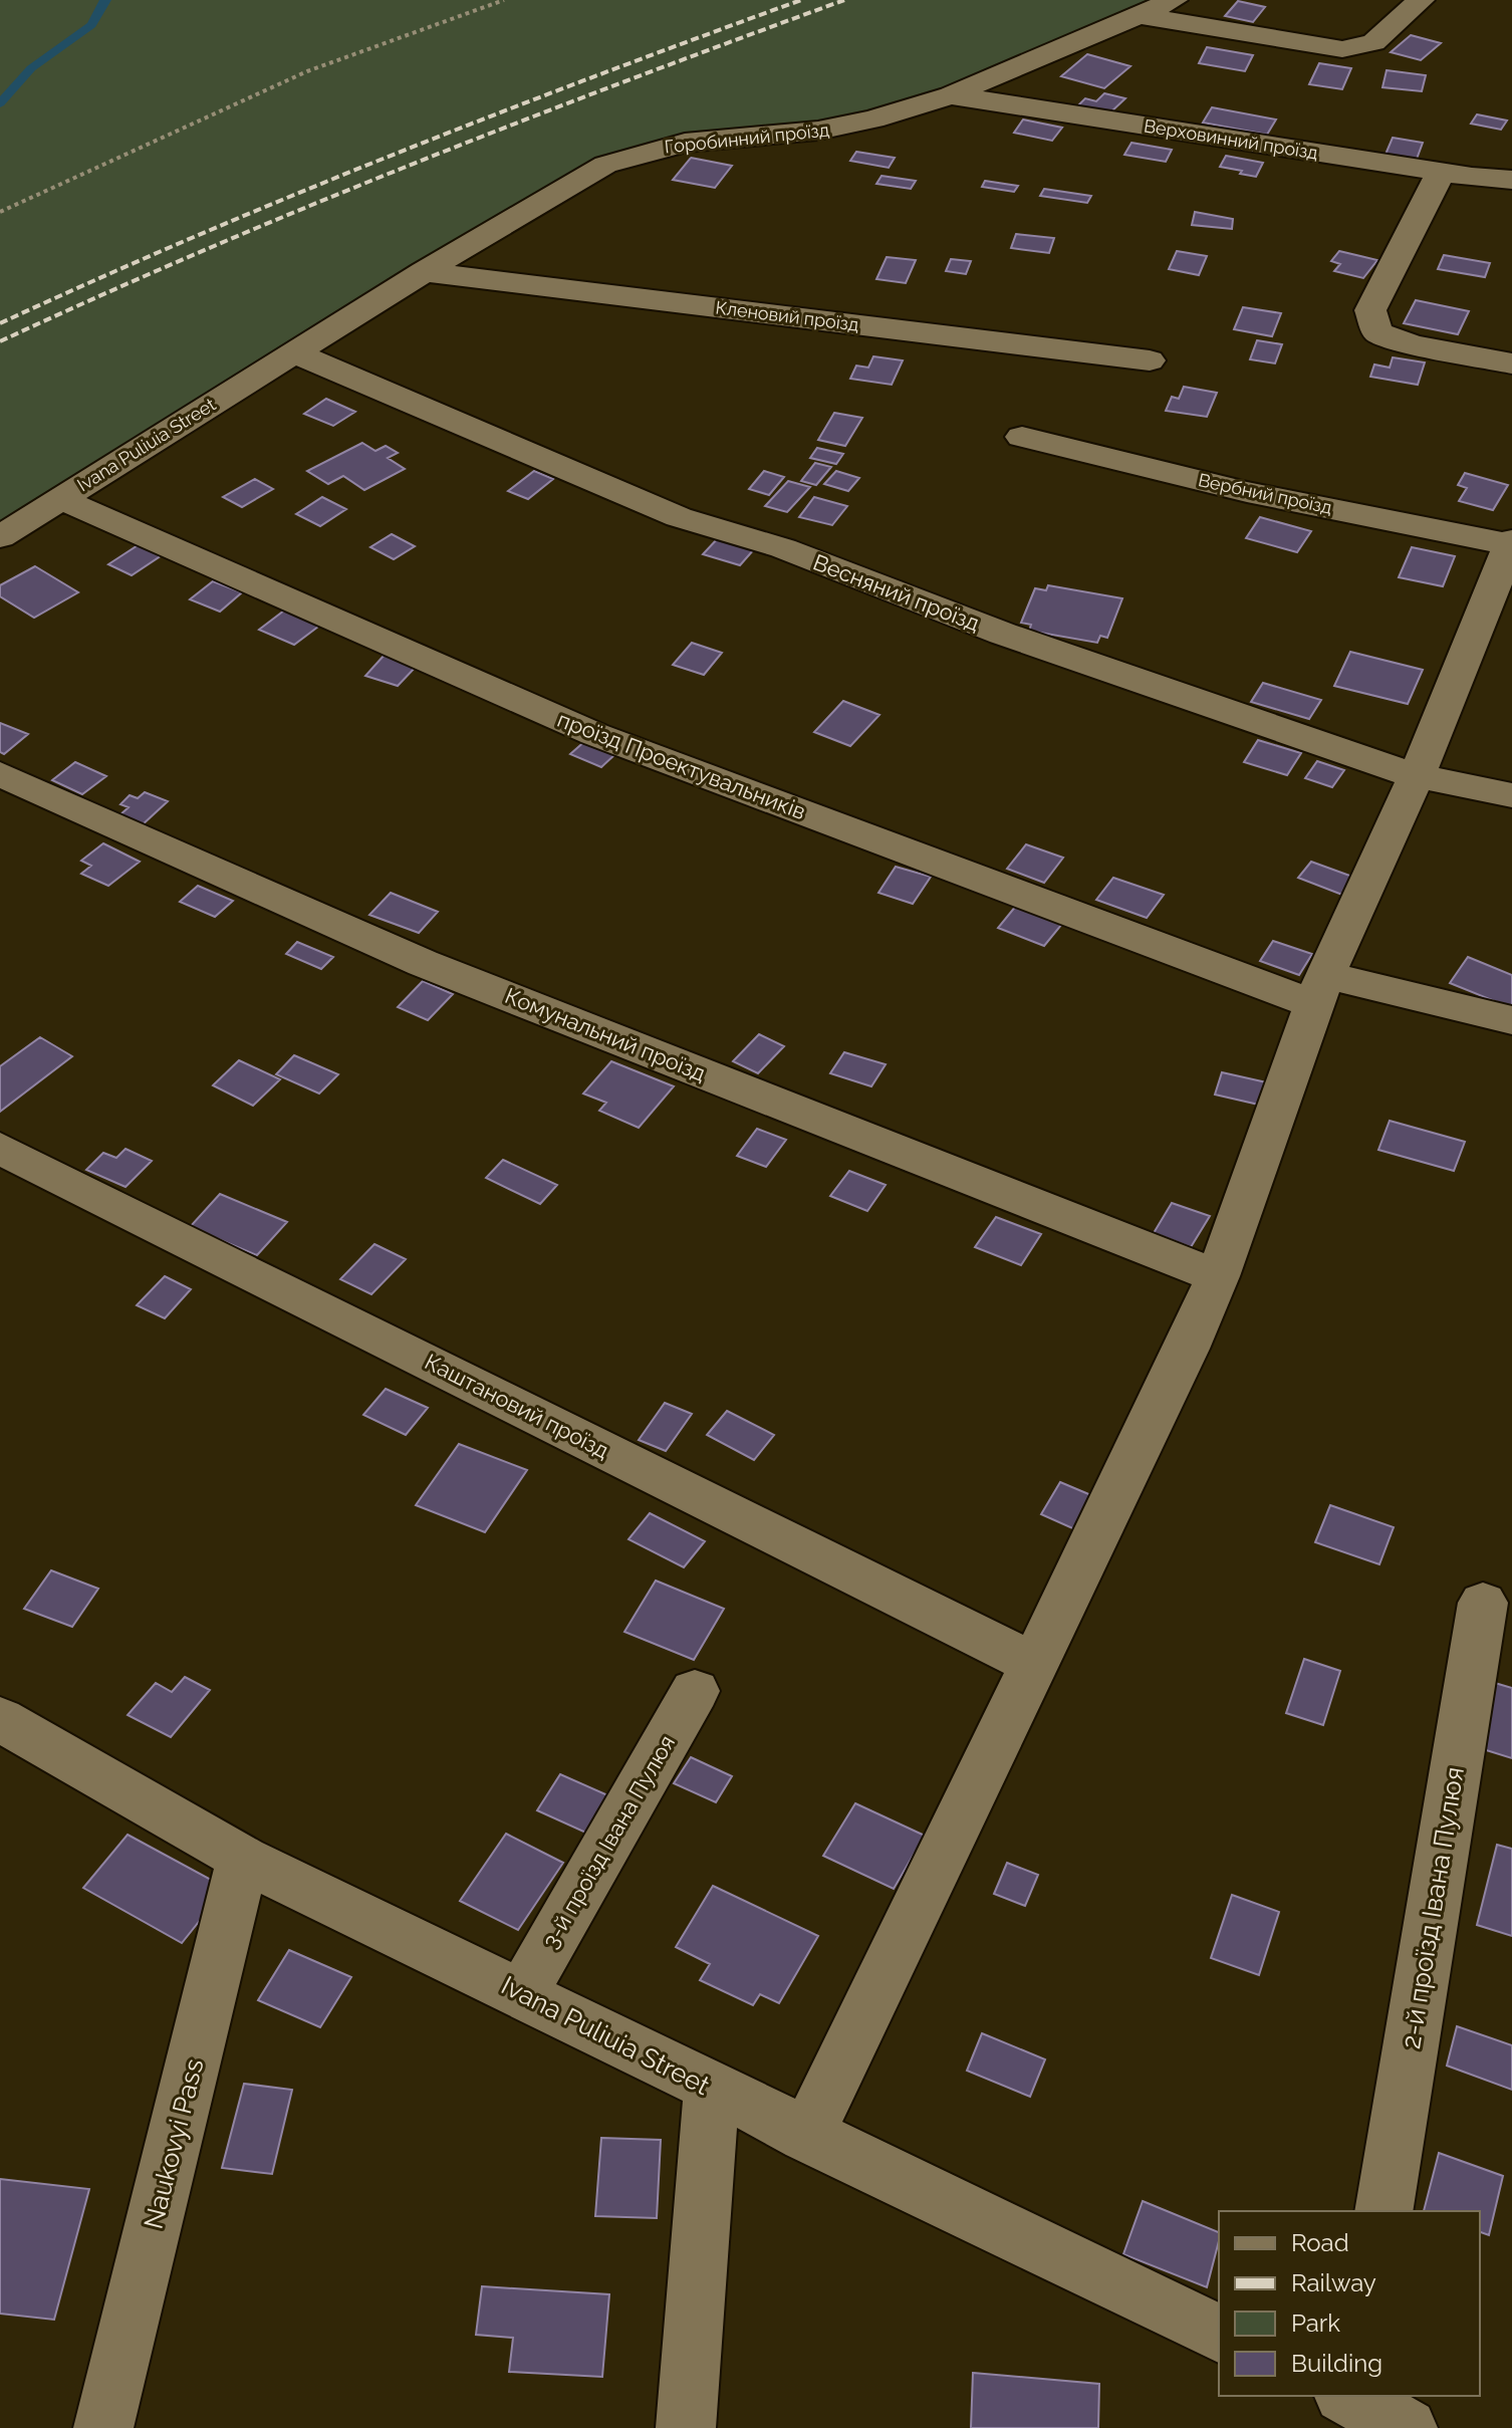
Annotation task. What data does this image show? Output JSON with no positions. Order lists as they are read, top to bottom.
{
  "streets": {
    "street": [
      "Горобинний проїзд",
      "Верховинний проїзд",
      "Кленовий проїзд",
      "Ivana Puliuia Street",
      "Вербний проїзд",
      "Весняний проїзд",
      "проїзд Проектувальників",
      "Комунальний проїзд",
      "Каштановий проїзд",
      "3-й проїзд Івана Пулюя",
      "2-й проїзд Івана Пулюя",
      "Naukovyi Pass"
    ]
  },
  "crossings": [
    ["Горобинний проїзд", "Верховинний проїзд"],
    ["Горобинний проїзд", "Кленовий проїзд"],
    ["Горобинний проїзд", "Ivana Puliuia Street"],
    ["Горобинний проїзд", "Весняний проїзд"],
    ["Ivana Puliuia Street", "Весняний проїзд"],
    ["Ivana Puliuia Street", "проїзд Проектувальників"],
    ["Ivana Puliuia Street", "3-й проїзд Івана Пулюя"],
    ["Ivana Puliuia Street", "Naukovyi Pass"]
  ],
  "legend": [
    "Road",
    "Railway",
    "Park",
    "Building"
  ]
}
